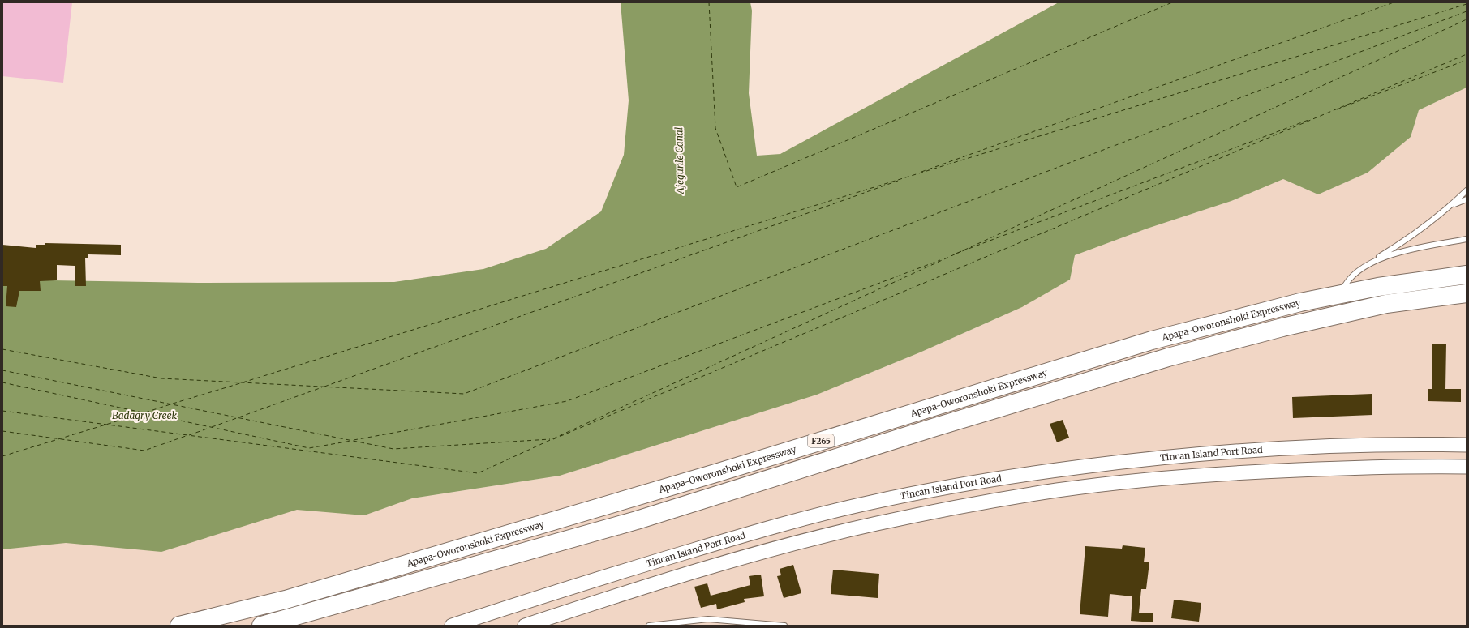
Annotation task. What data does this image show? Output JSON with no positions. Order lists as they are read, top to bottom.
{
  "streets": {
    "highway": ["Apapa-Oworonshoki Expressway", "F265"],
    "street": ["Tincan Island Port Road"]
  },
  "water": ["Ajegunle Canal", "Badagry Creek"]
}
